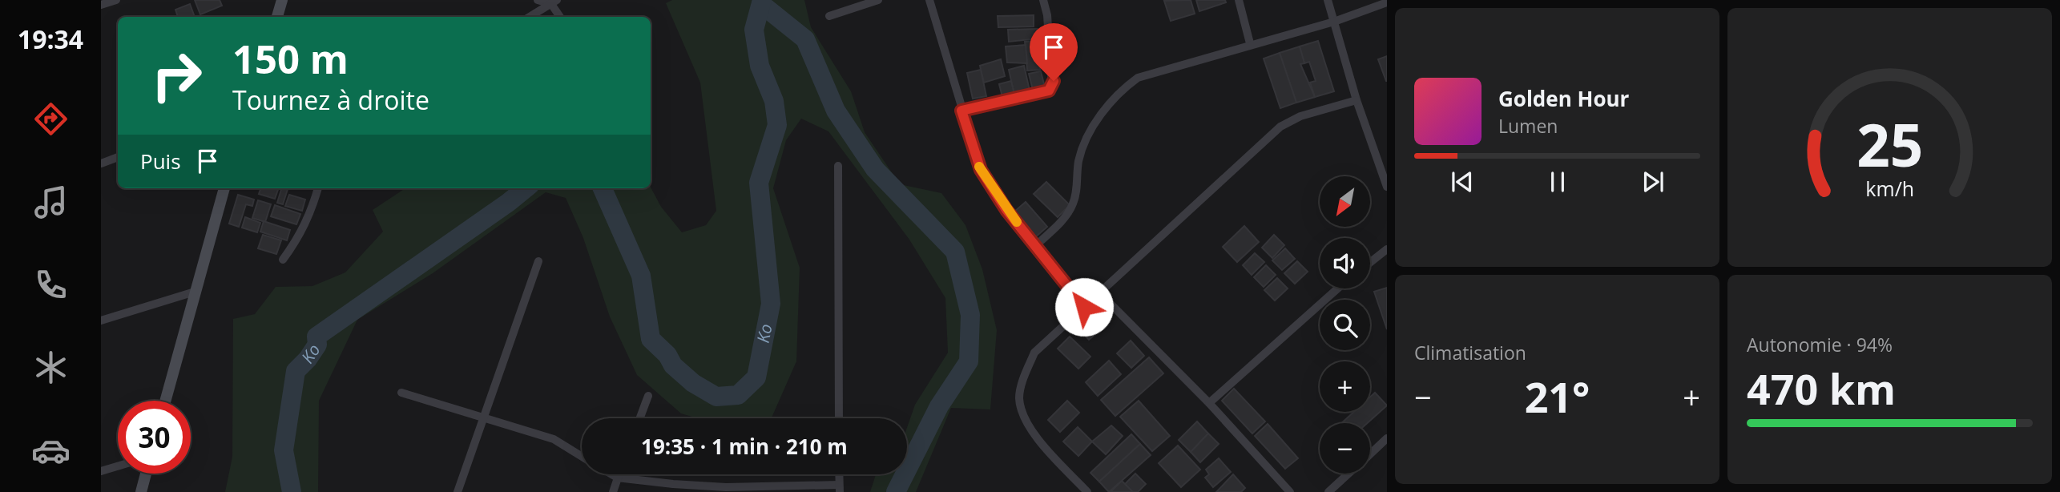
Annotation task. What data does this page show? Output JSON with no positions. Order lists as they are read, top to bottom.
{
  "water": ["Ko"],
  "north": "bottom left",
  "page": {
    "tabs": "19:34",
    "turn": ["150 m", "Tournez à droite"],
    "song": ["Golden Hour", "Lumen"],
    "then": "Puis",
    "map_buttons": ["+", "−"],
    "tile": [
      "Climatisation",
      ["Autonomie · 94%", "470 km"]
    ],
    "heat": ["−", "21°", "+"],
    "limit": "30",
    "trip": "19:35 · 1 min · 210 m",
    "gauge": ["25", "km/h"]
  }
}
